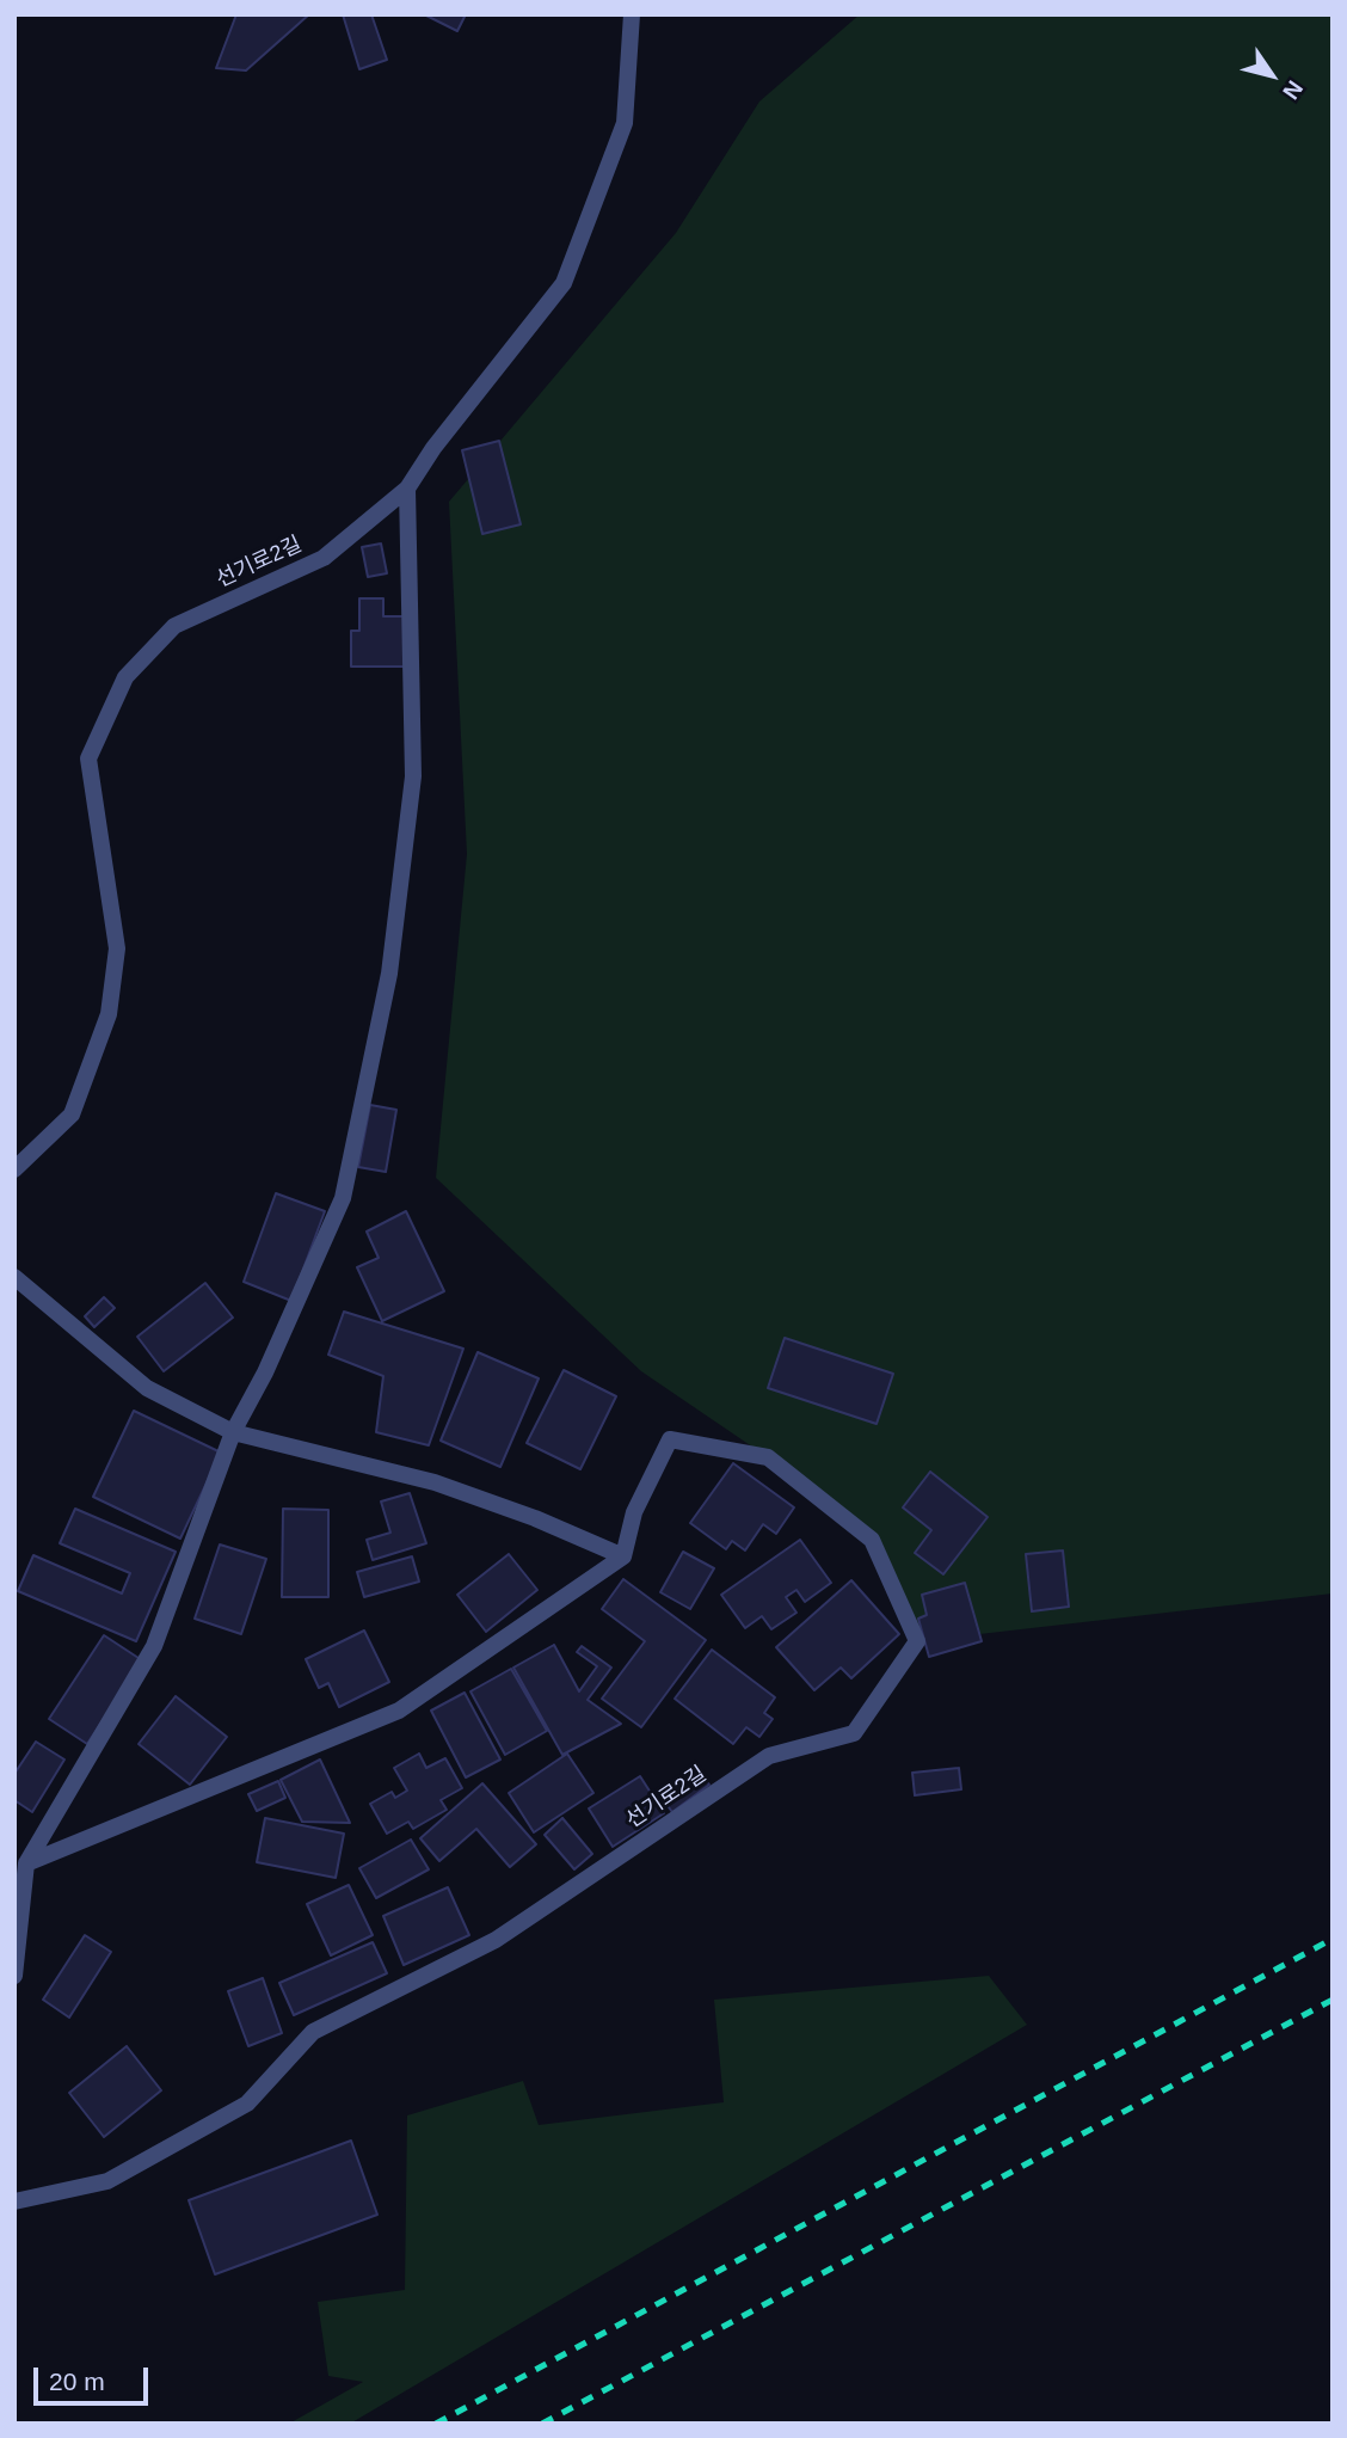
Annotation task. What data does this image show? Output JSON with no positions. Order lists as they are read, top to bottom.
{
  "streets": {
    "street": ["선기로2길"]
  },
  "scale_bar": "20 m",
  "north": "bottom right"
}
